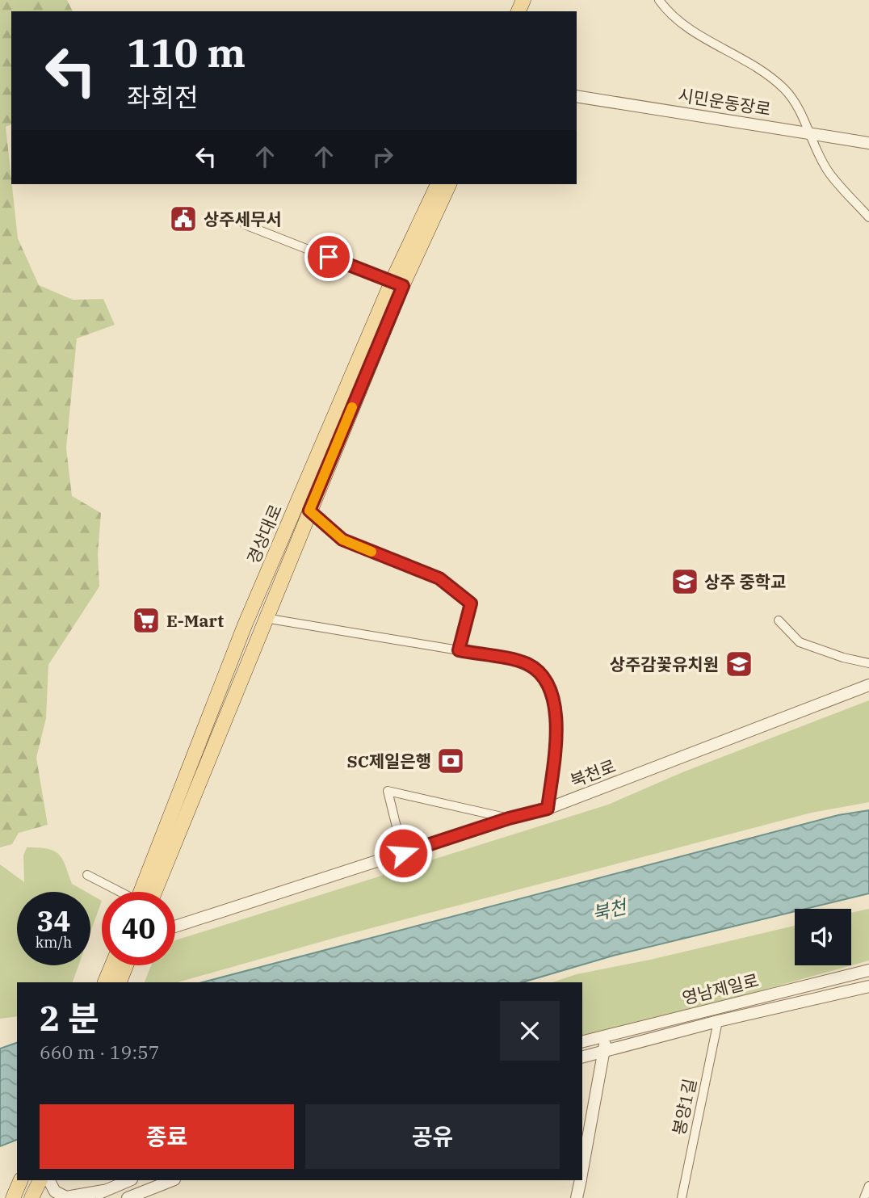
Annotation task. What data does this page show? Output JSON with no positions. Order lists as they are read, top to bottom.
{
  "streets": {
    "main road": ["경상대로"],
    "street": [
      "시민운동장로",
      "북천로",
      "영남제일로",
      "봉양1길"
    ]
  },
  "crossings": [
    ["영남제일로", "봉양1길"]
  ],
  "water": ["북천"],
  "places": {
    "public building": ["상주세무서"],
    "school or university": ["상주 중학교", "상주감꽃유치원"],
    "supermarket": ["E-Mart"],
    "bank": ["SC제일은행"]
  },
  "page": {
    "turn": ["110 m", "좌회전"],
    "speed": "34 km/h",
    "limit": "40",
    "heading": ["2 분", "660 m · 19:57"],
    "buttons": ["종료", "공유"]
  }
}
